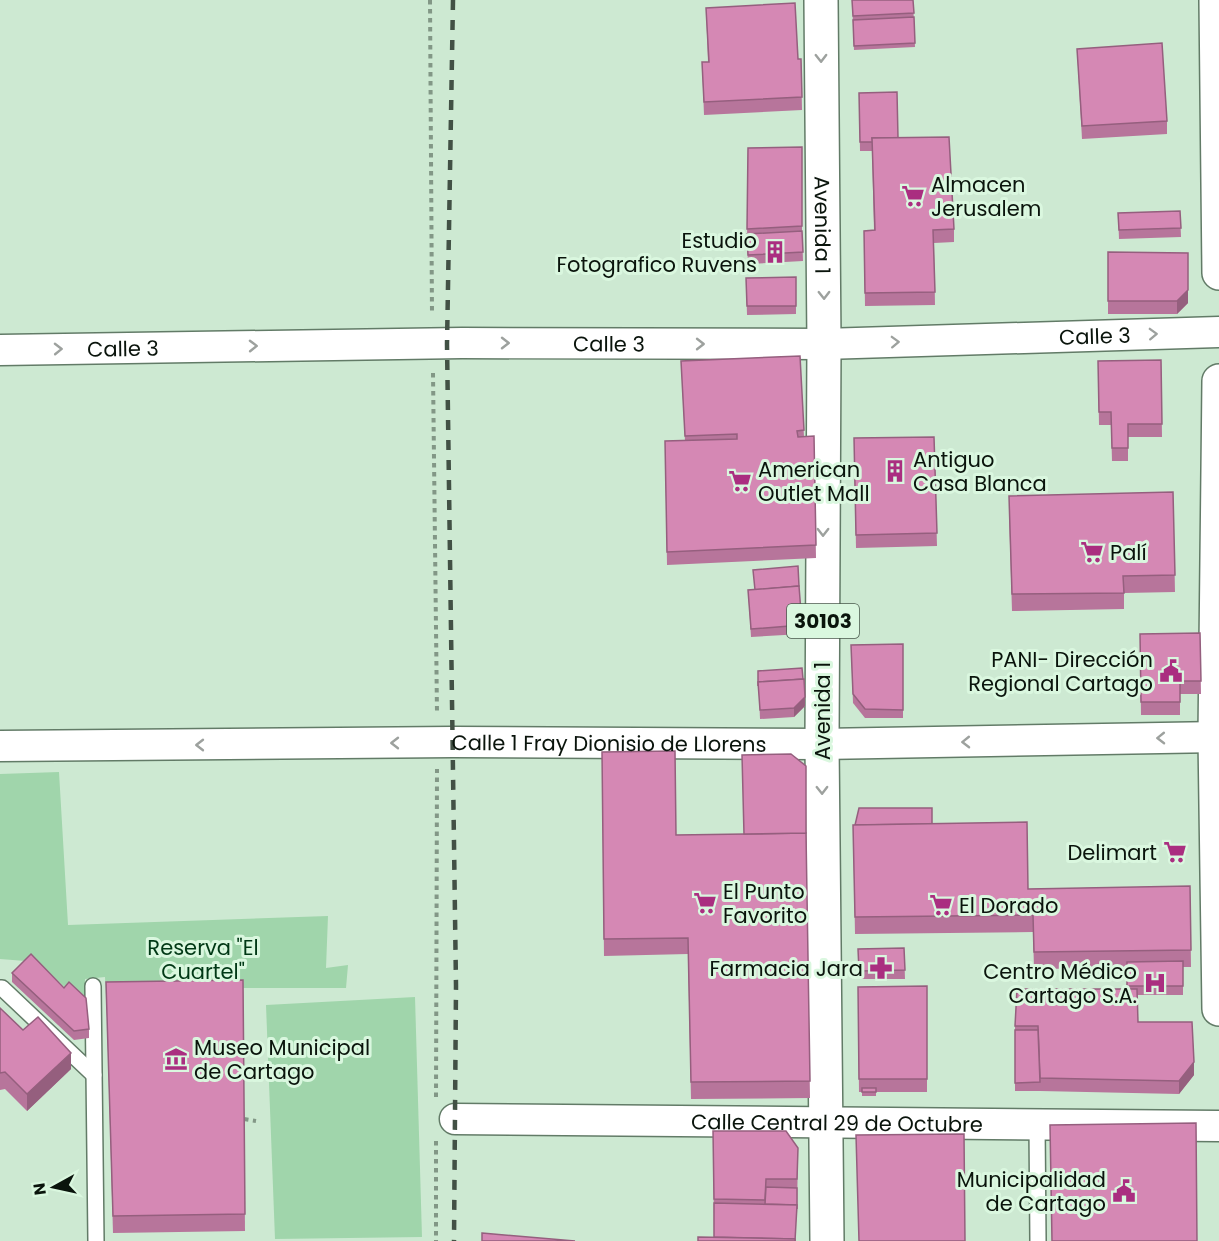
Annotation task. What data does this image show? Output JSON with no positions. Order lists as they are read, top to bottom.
{
  "streets": {
    "main road": ["Avenida 1", "30103"],
    "street": ["Calle 3", "Calle 1 Fray Dionisio de Llorens", "Calle Central 29 de Octubre"]
  },
  "crossings": [
    ["Avenida 1", "Calle 3"],
    ["Avenida 1", "Calle 1 Fray Dionisio de Llorens"],
    ["Avenida 1", "Calle Central 29 de Octubre"]
  ],
  "one_way": ["Avenida 1", "Calle 3", "Calle 1 Fray Dionisio de Llorens"],
  "parks": ["Reserva \"El Cuartel\""],
  "places": {
    "supermarket": [
      "Almacen Jerusalem",
      "American Outlet Mall",
      "Palí",
      "Delimart",
      "El Punto Favorito",
      "El Dorado"
    ],
    "building": ["Estudio Fotografico Ruvens", "Antiguo Casa Blanca"],
    "public building": ["PANI- Dirección Regional Cartago", "Municipalidad de Cartago"],
    "pharmacy": ["Farmacia Jara"],
    "hospital": ["Centro Médico Cartago S.A."],
    "museum": ["Museo Municipal de Cartago"]
  },
  "north": "left"
}
